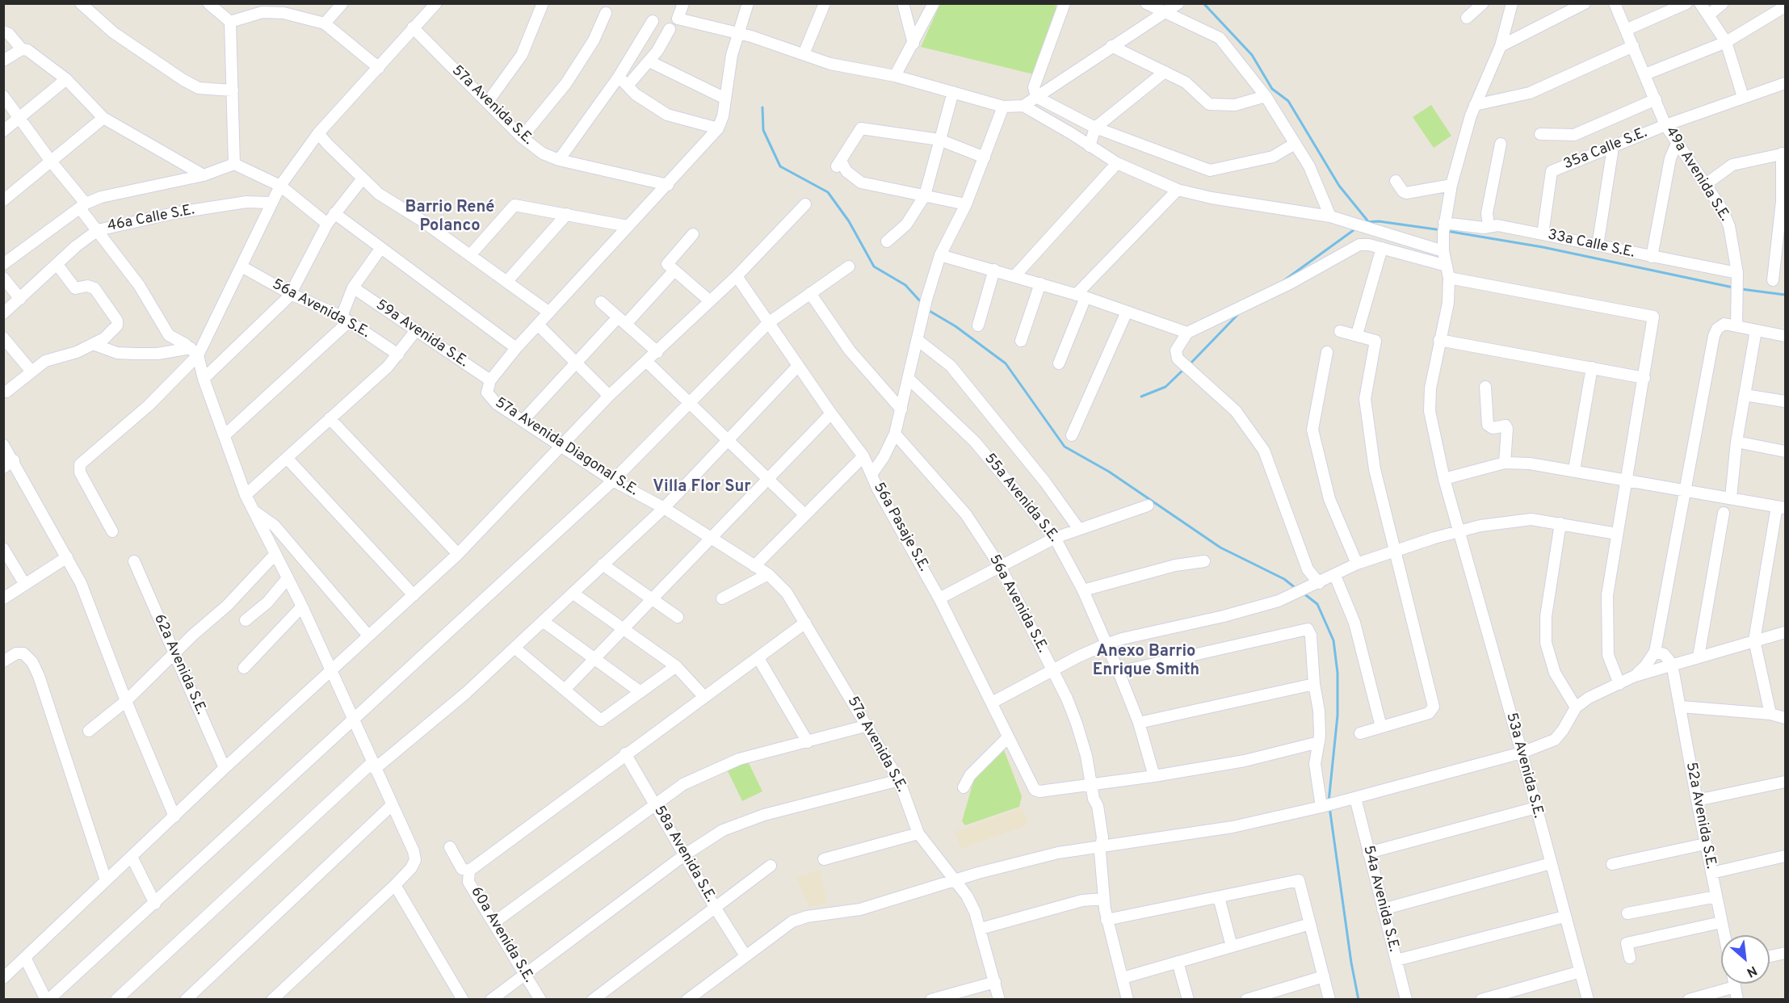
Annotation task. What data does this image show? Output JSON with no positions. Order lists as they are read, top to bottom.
{
  "streets": {
    "street": [
      "57a Avenida S.E.",
      "35a Calle S.E.",
      "49a Avenida S.E.",
      "46a Calle S.E.",
      "33a Calle S.E.",
      "56a Avenida S.E.",
      "59a Avenida S.E.",
      "57a Avenida Diagonal S.E.",
      "55a Avenida S.E.",
      "56a Pasaje S.E.",
      "62a Avenida S.E.",
      "53a Avenida S.E.",
      "52a Avenida S.E.",
      "58a Avenida S.E.",
      "54a Avenida S.E.",
      "60a Avenida S.E."
    ]
  },
  "crossings": [
    ["57a Avenida S.E.", "57a Avenida Diagonal S.E."],
    ["35a Calle S.E.", "49a Avenida S.E."],
    ["35a Calle S.E.", "33a Calle S.E."],
    ["49a Avenida S.E.", "33a Calle S.E."],
    ["33a Calle S.E.", "53a Avenida S.E."],
    ["56a Avenida S.E.", "56a Pasaje S.E."],
    ["59a Avenida S.E.", "57a Avenida Diagonal S.E."]
  ],
  "districts": ["Barrio René Polanco", "Villa Flor Sur", "Anexo Barrio Enrique Smith"],
  "north": "bottom right"
}
